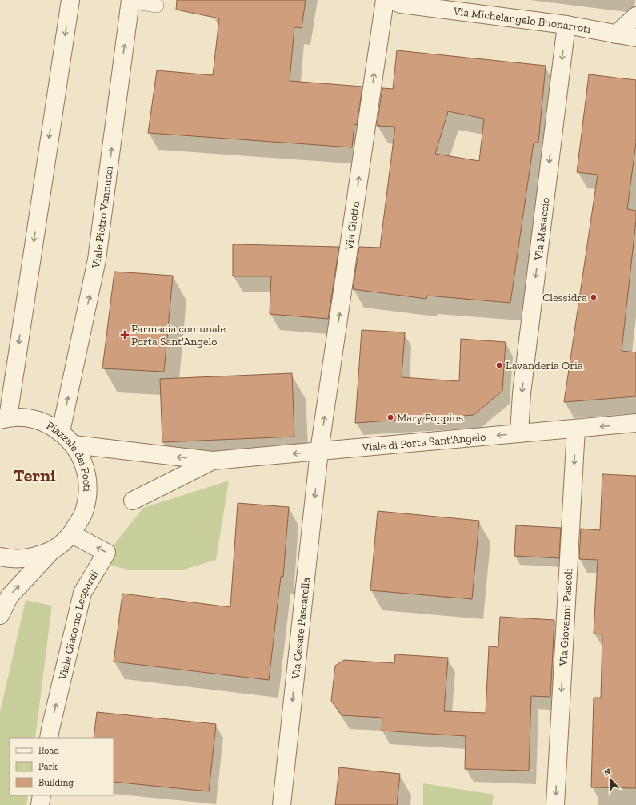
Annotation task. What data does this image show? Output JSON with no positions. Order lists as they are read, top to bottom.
{
  "streets": {
    "street": [
      "Via Michelangelo Buonarroti",
      "Viale Pietro Vannucci",
      "Via Giotto",
      "Via Masaccio",
      "Viale di Porta Sant'Angelo",
      "Piazzale dei Poeti",
      "Via Giovanni Pascoli",
      "Viale Giacomo Leopardi",
      "Via Cesare Pascarella"
    ]
  },
  "crossings": [
    ["Via Michelangelo Buonarroti", "Via Masaccio"],
    ["Viale Pietro Vannucci", "Piazzale dei Poeti"],
    ["Via Giotto", "Viale di Porta Sant'Angelo"],
    ["Via Giotto", "Via Cesare Pascarella"],
    ["Via Masaccio", "Viale di Porta Sant'Angelo"],
    ["Viale di Porta Sant'Angelo", "Piazzale dei Poeti"],
    ["Viale di Porta Sant'Angelo", "Via Giovanni Pascoli"],
    ["Viale di Porta Sant'Angelo", "Via Cesare Pascarella"],
    ["Piazzale dei Poeti", "Viale Giacomo Leopardi"]
  ],
  "one_way": [
    "Via Giotto",
    "Via Masaccio",
    "Viale di Porta Sant'Angelo",
    "Via Giovanni Pascoli",
    "Viale Giacomo Leopardi",
    "Via Cesare Pascarella"
  ],
  "districts": ["Terni"],
  "places": {
    "other": ["Clessidra", "Lavanderia Oria", "Mary Poppins"],
    "health": ["Farmacia comunale Porta Sant'Angelo"]
  },
  "legend": ["Road", "Park", "Building"],
  "north": "top"
}
